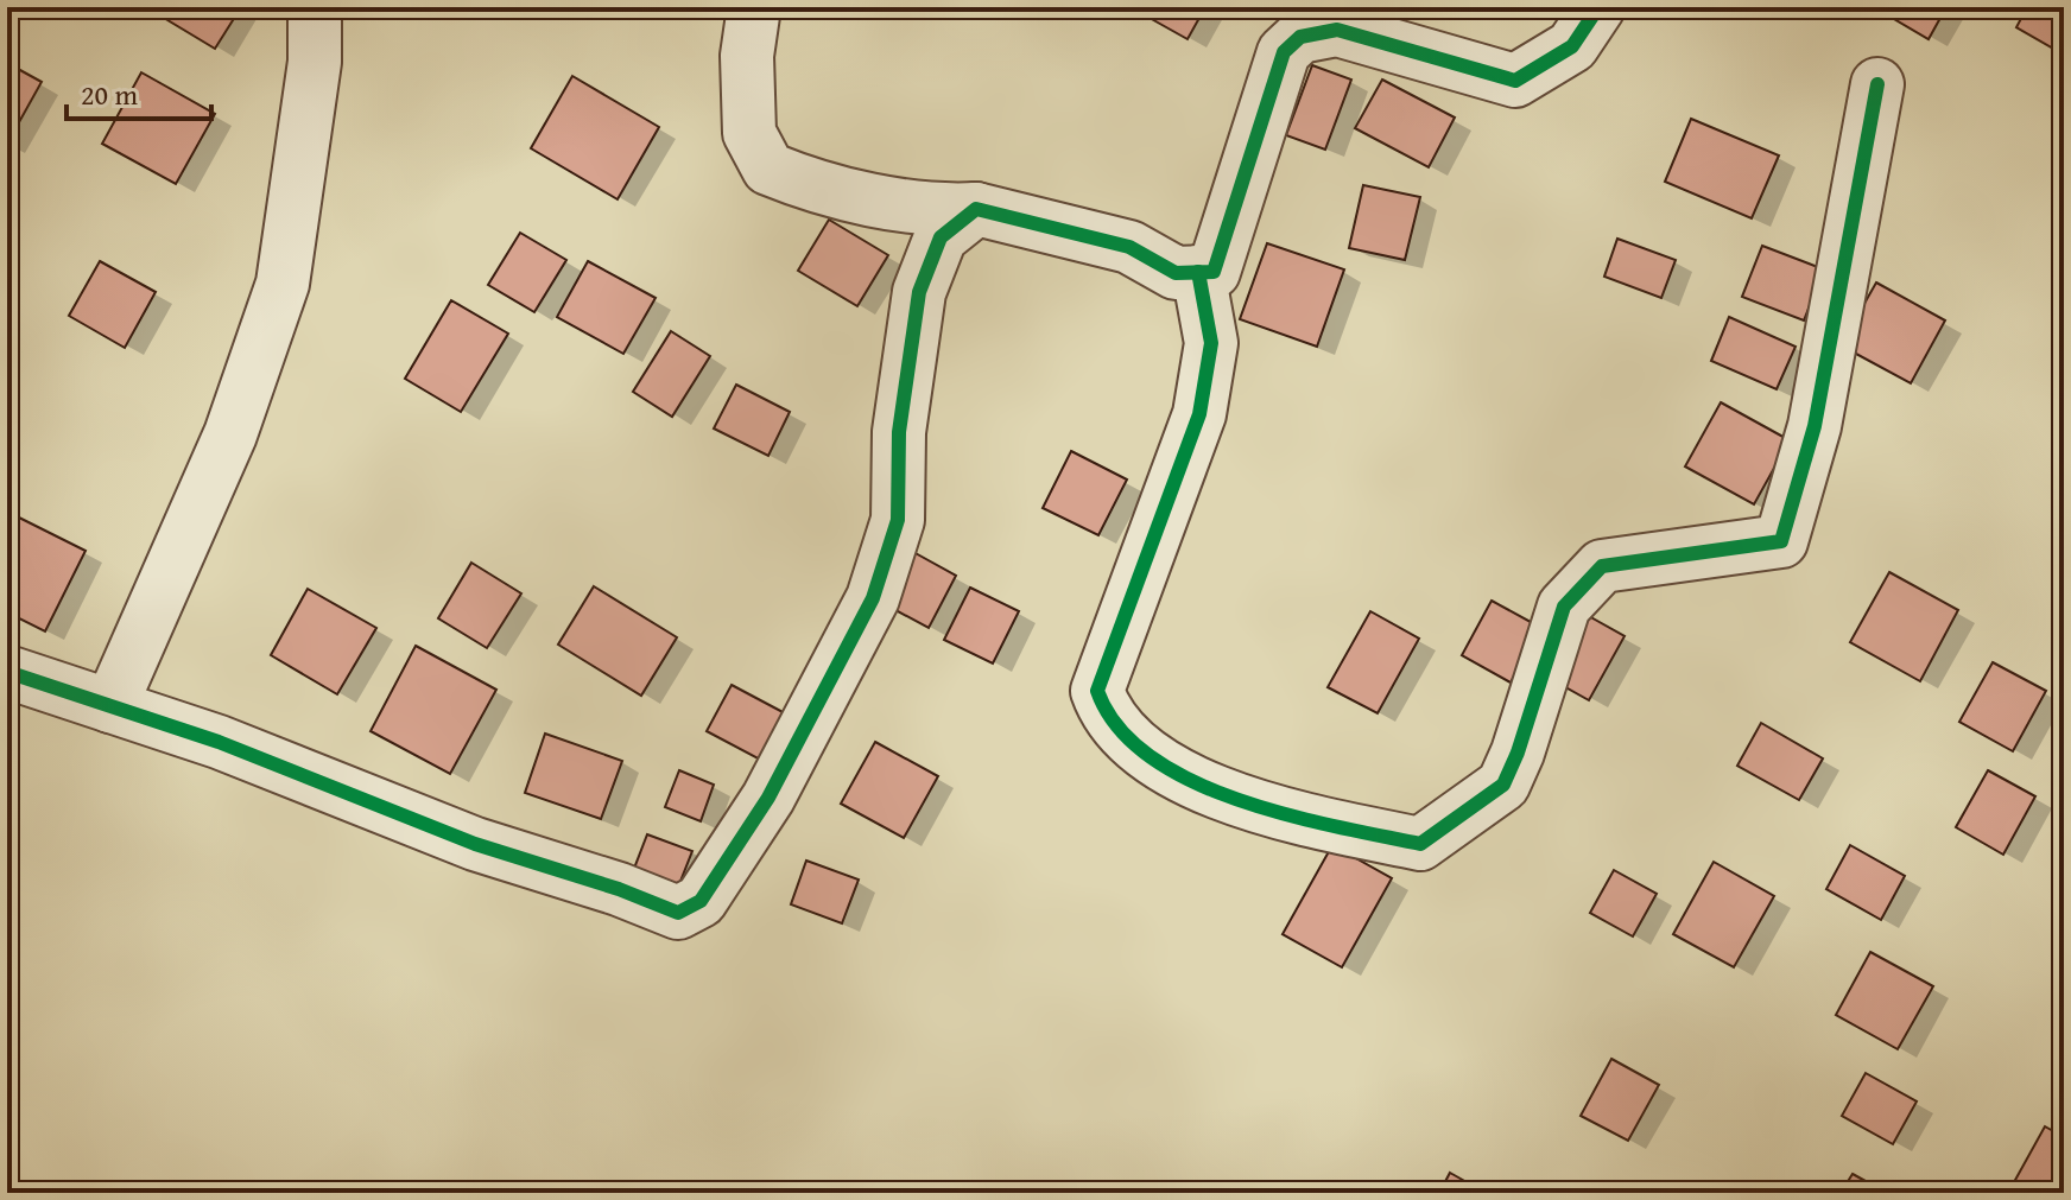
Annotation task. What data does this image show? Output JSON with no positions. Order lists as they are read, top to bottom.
{
  "scale_bar": "20 m"
}
